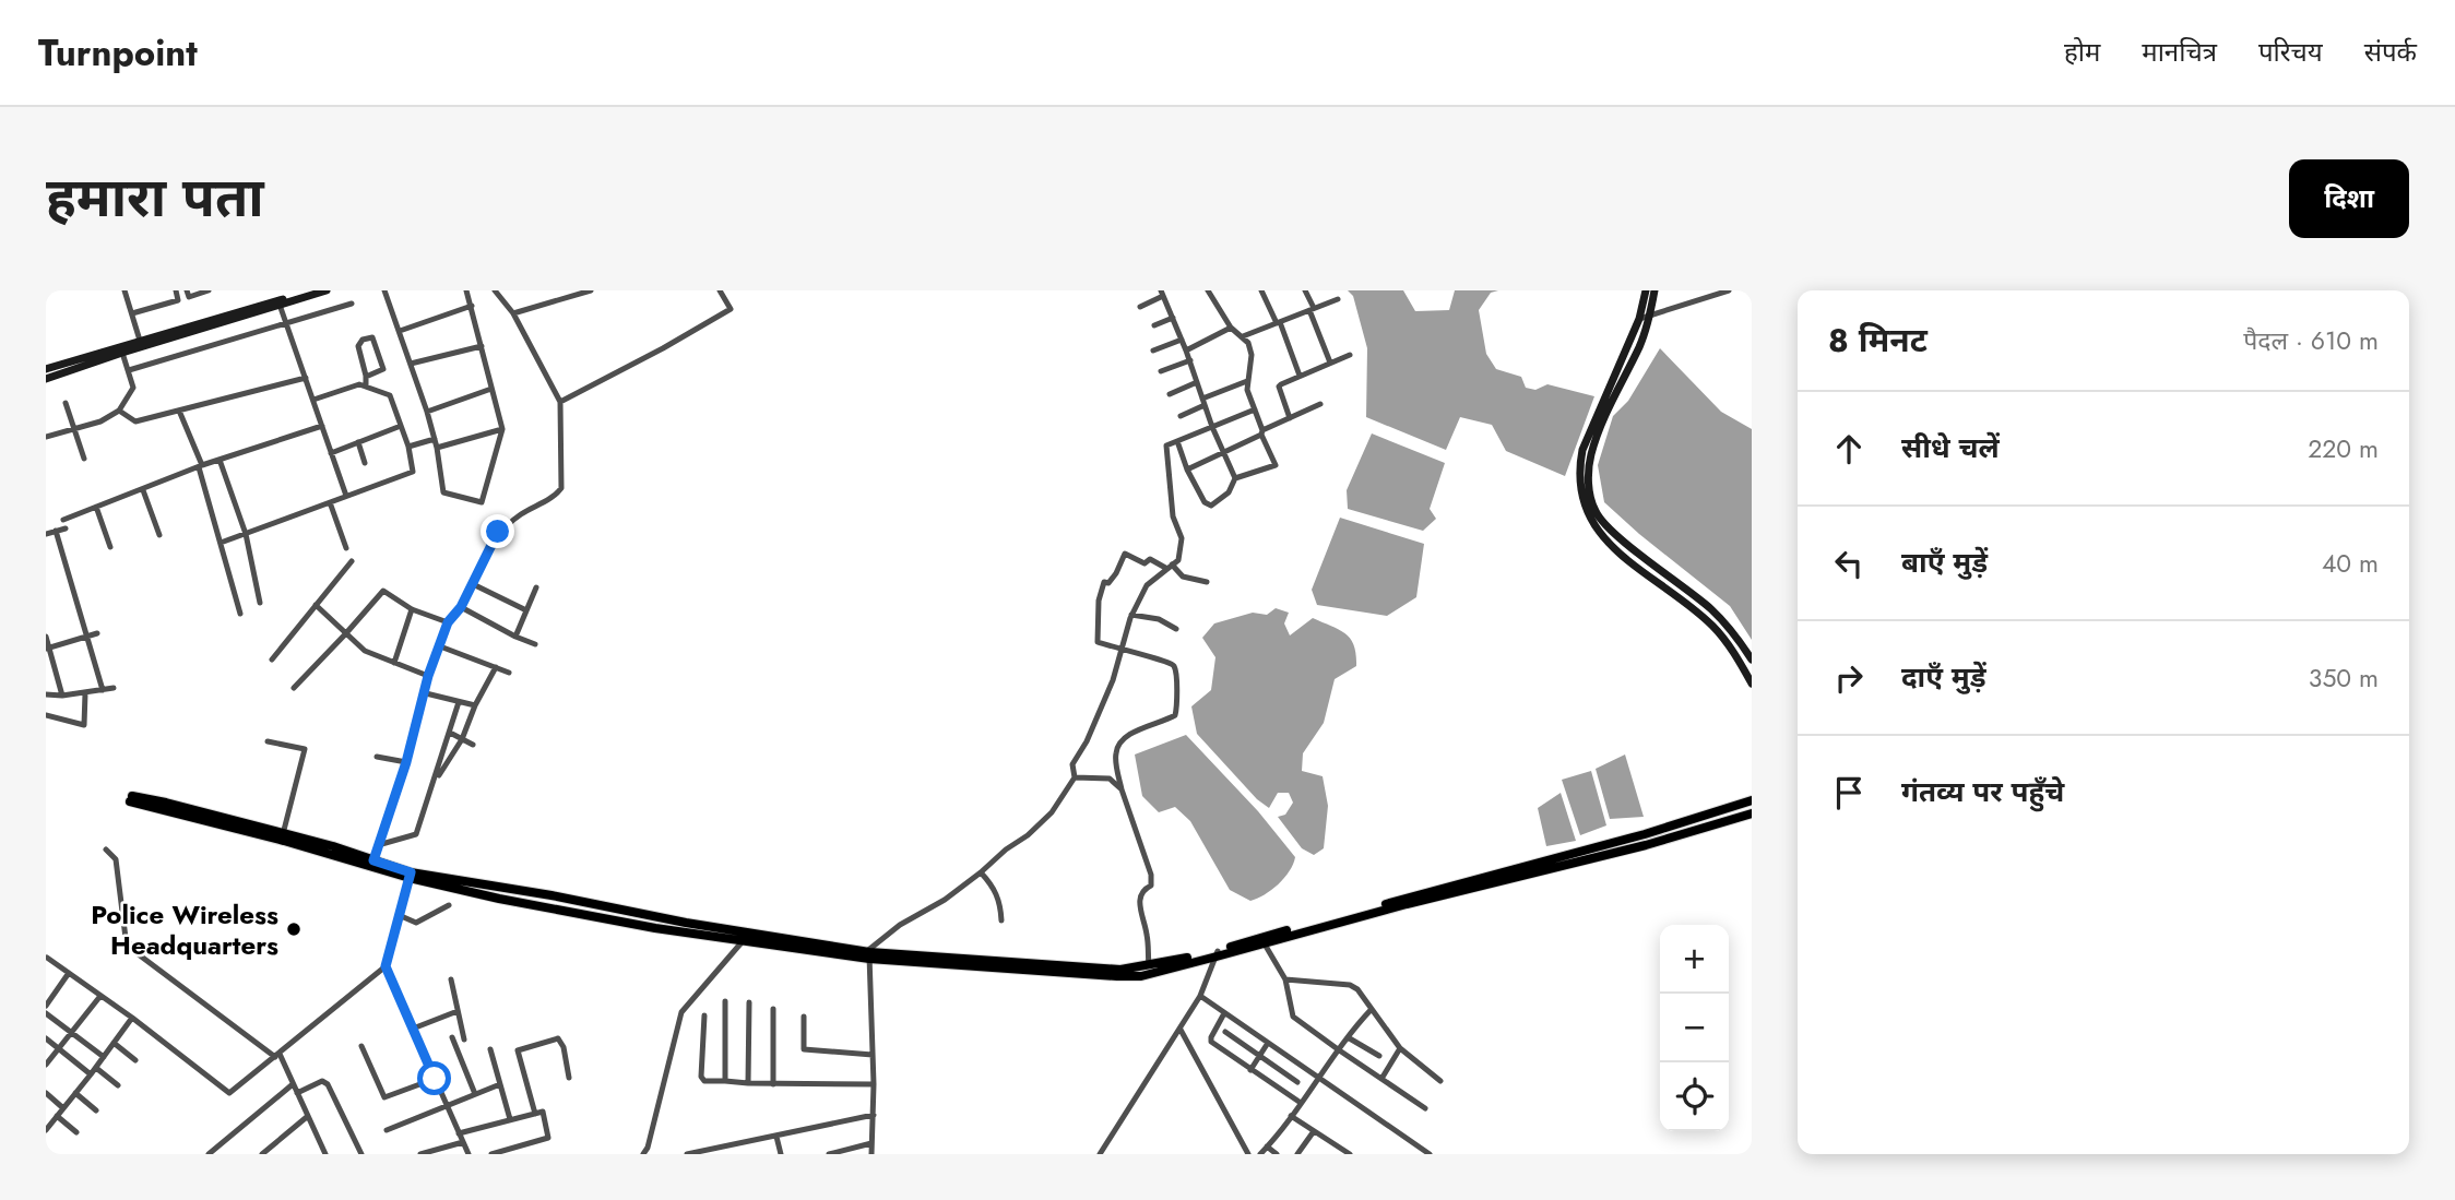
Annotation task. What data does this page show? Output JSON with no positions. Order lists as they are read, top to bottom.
{
  "places": ["Police Wireless Headquarters"],
  "page": {
    "header": "Turnpoint",
    "nav": [
      "होम",
      "मानचित्र",
      "परिचय",
      "संपर्क"
    ],
    "title": "हमारा पता",
    "buttons": "दिशा",
    "heading": ["8 मिनट", "पैदल · 610 m"],
    "list": [
      ["सीधे चलें", "220 m"],
      ["बाएँ मुड़ें", "40 m"],
      ["दाएँ मुड़ें", "350 m"],
      "गंतव्य पर पहुँचे"
    ],
    "map_buttons": ["+", "−"]
  }
}
